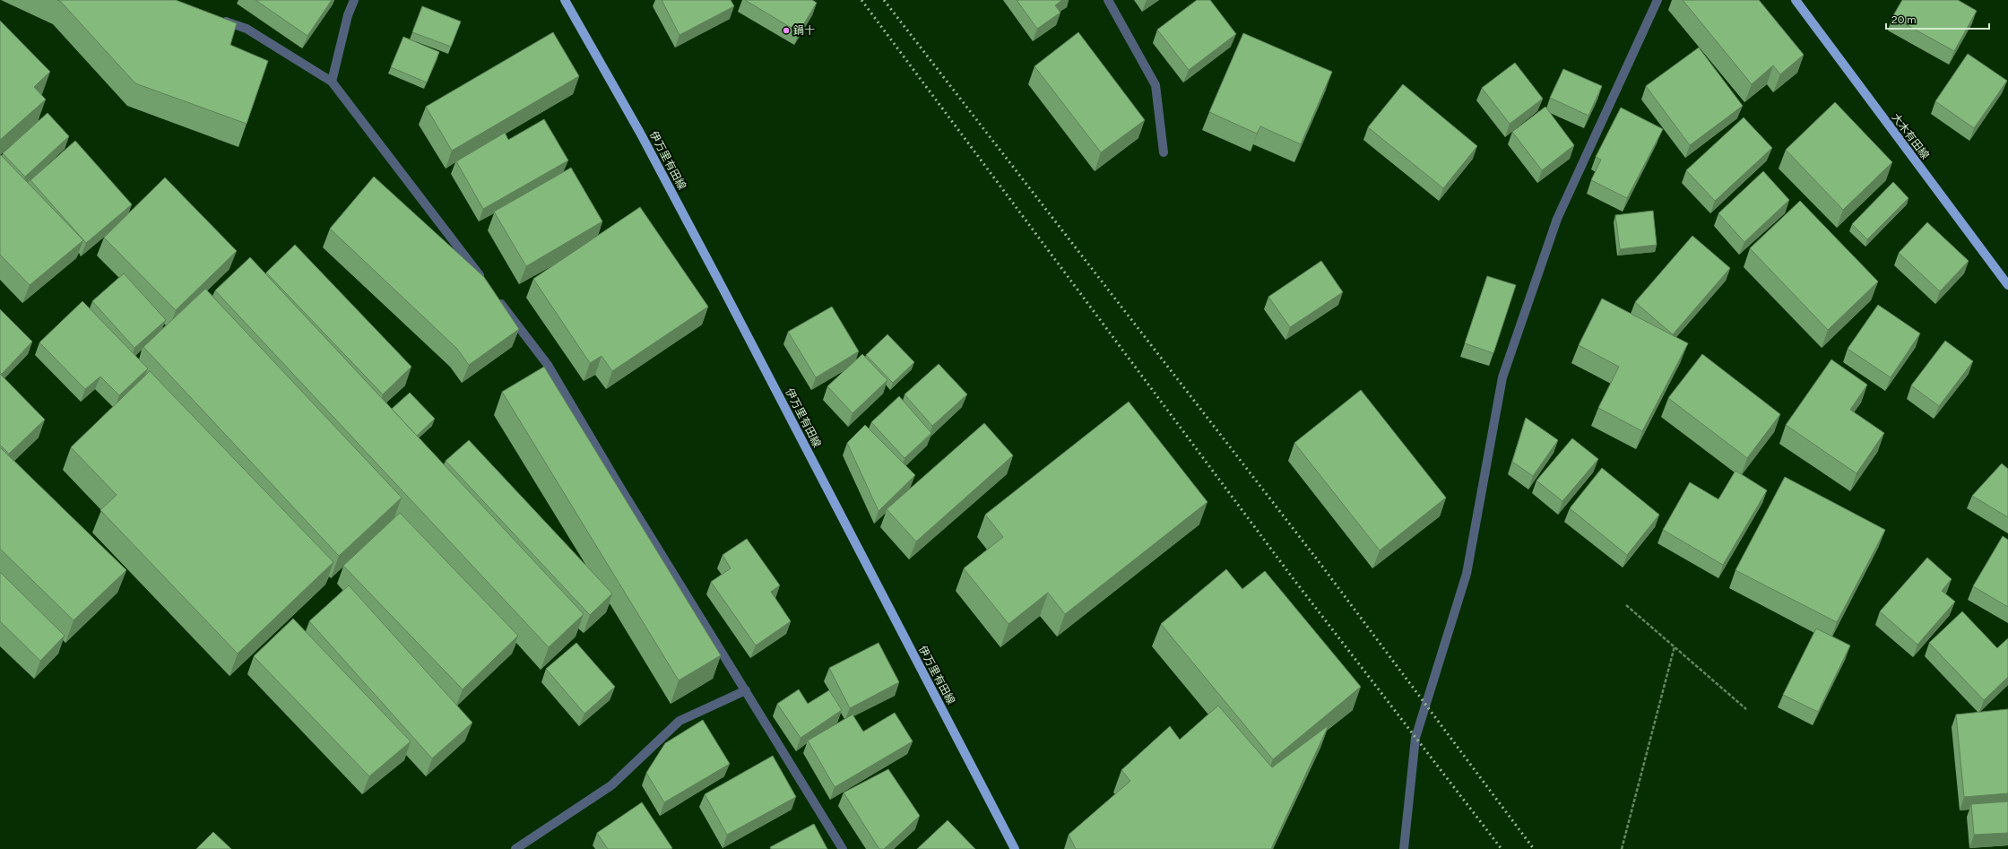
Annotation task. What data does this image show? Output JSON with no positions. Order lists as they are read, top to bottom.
{
  "streets": {
    "main road": ["大木有田線", "伊万里有田線"]
  },
  "places": ["鍋十"],
  "scale_bar": "20 m"
}
